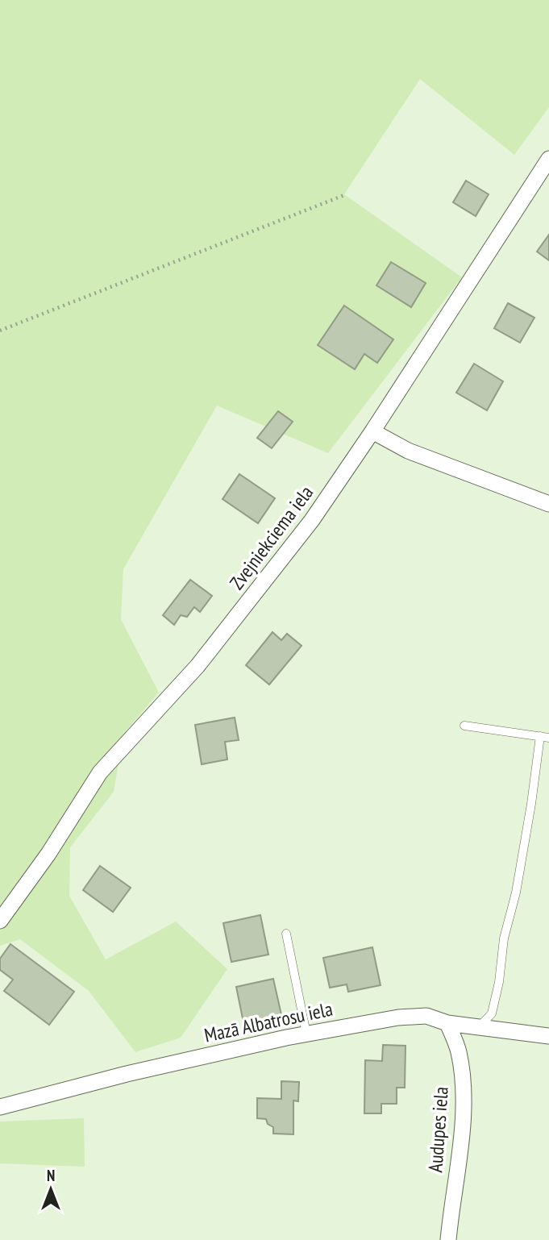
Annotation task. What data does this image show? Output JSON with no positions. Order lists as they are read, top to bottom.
{
  "streets": {
    "street": ["Zvejniekciema iela", "Mazā Albatrosu iela", "Audupes iela"]
  },
  "crossings": [
    ["Mazā Albatrosu iela", "Audupes iela"]
  ],
  "north": "top"
}
